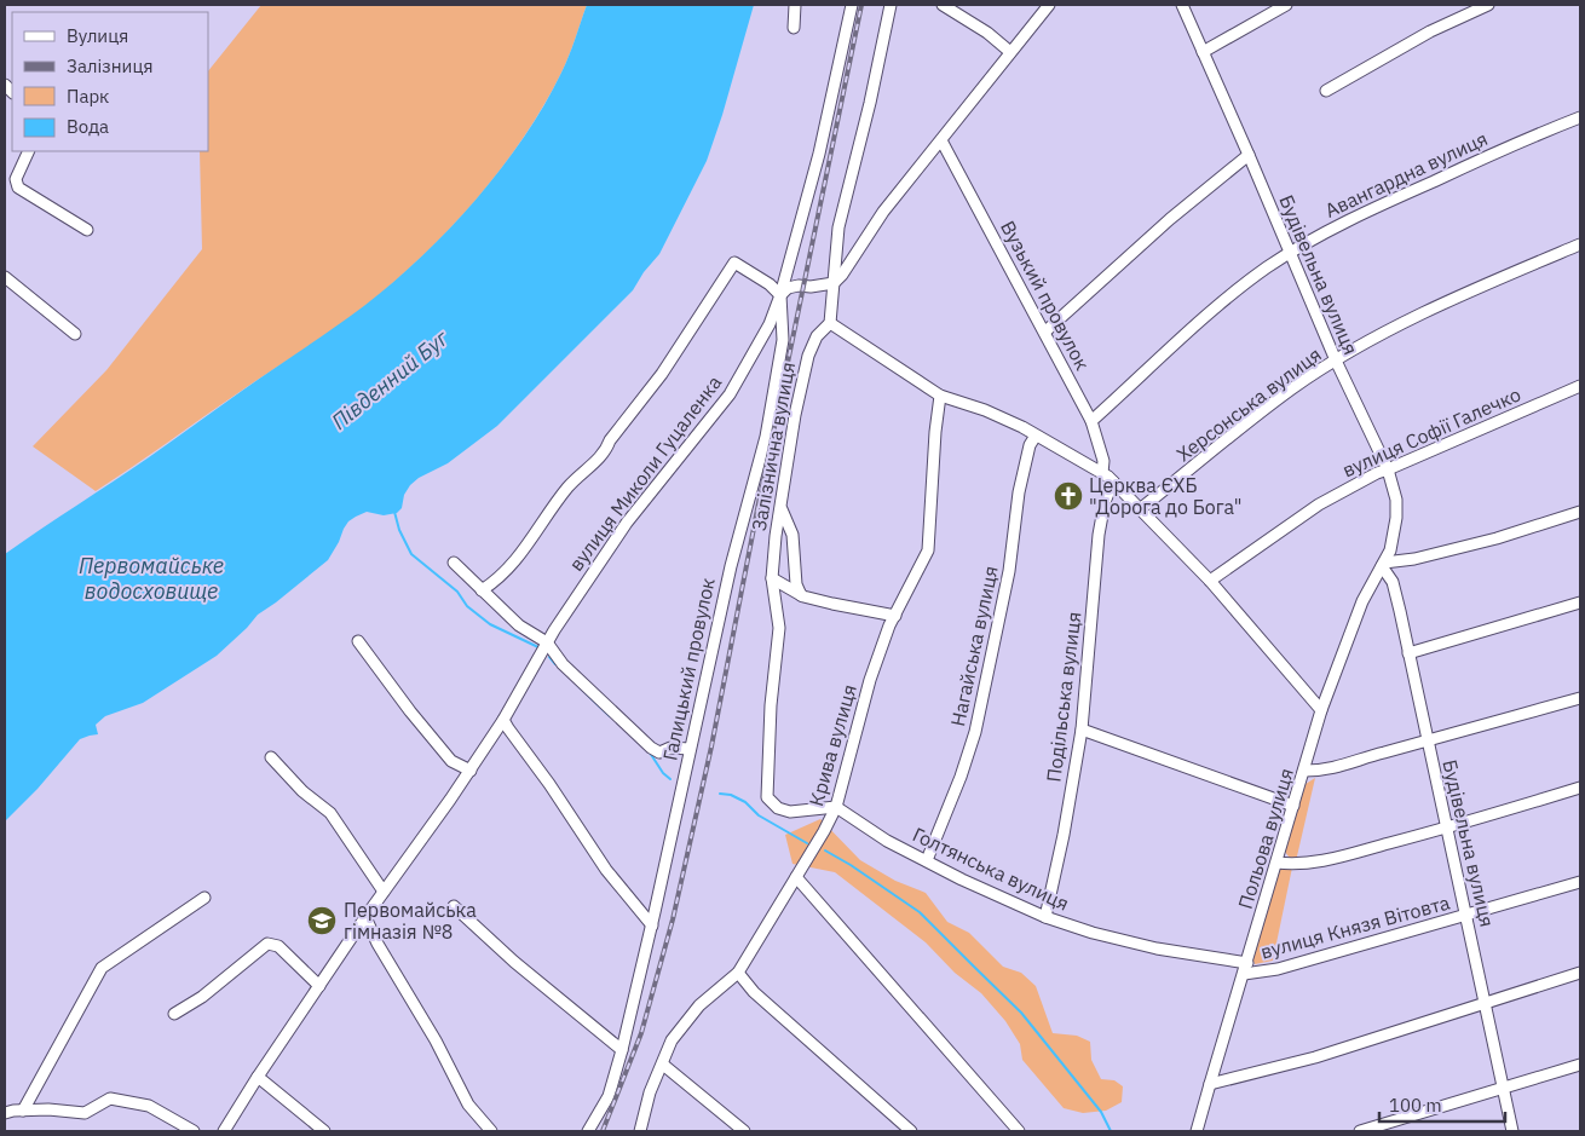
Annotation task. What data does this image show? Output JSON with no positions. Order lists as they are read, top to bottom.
{
  "streets": {
    "street": [
      "Авангардна вулиця",
      "Будівельна вулиця",
      "Вузький провулок",
      "Херсонська вулиця",
      "вулиця Софії Галечко",
      "Залізнична вулиця",
      "вулиця Миколи Гуцаленка",
      "Нагайська вулиця",
      "Галицький провулок",
      "Подільська вулиця",
      "Крива вулиця",
      "Польова вулиця",
      "Голтянська вулиця",
      "вулиця Князя Вітовта"
    ]
  },
  "crossings": [
    ["Авангардна вулиця", "Будівельна вулиця"],
    ["Авангардна вулиця", "Вузький провулок"],
    ["Будівельна вулиця", "Херсонська вулиця"],
    ["Будівельна вулиця", "вулиця Софії Галечко"],
    ["Будівельна вулиця", "Польова вулиця"],
    ["Будівельна вулиця", "вулиця Князя Вітовта"],
    ["Залізнична вулиця", "Крива вулиця"],
    ["Залізнична вулиця", "Голтянська вулиця"],
    ["вулиця Миколи Гуцаленка", "Галицький провулок"],
    ["Нагайська вулиця", "Голтянська вулиця"],
    ["Подільська вулиця", "Голтянська вулиця"],
    ["Крива вулиця", "Голтянська вулиця"],
    ["Польова вулиця", "Голтянська вулиця"],
    ["Польова вулиця", "вулиця Князя Вітовта"],
    ["Голтянська вулиця", "вулиця Князя Вітовта"]
  ],
  "water": ["Південний Буг", "Первомайське водосховище"],
  "places": {
    "church": ["Церква ЄХБ \"Дорога до Бога\""],
    "school or university": ["Первомайська гімназія №8"]
  },
  "legend": [
    "Вулиця",
    "Залізниця",
    "Парк",
    "Вода"
  ],
  "scale_bar": "100 m"
}
